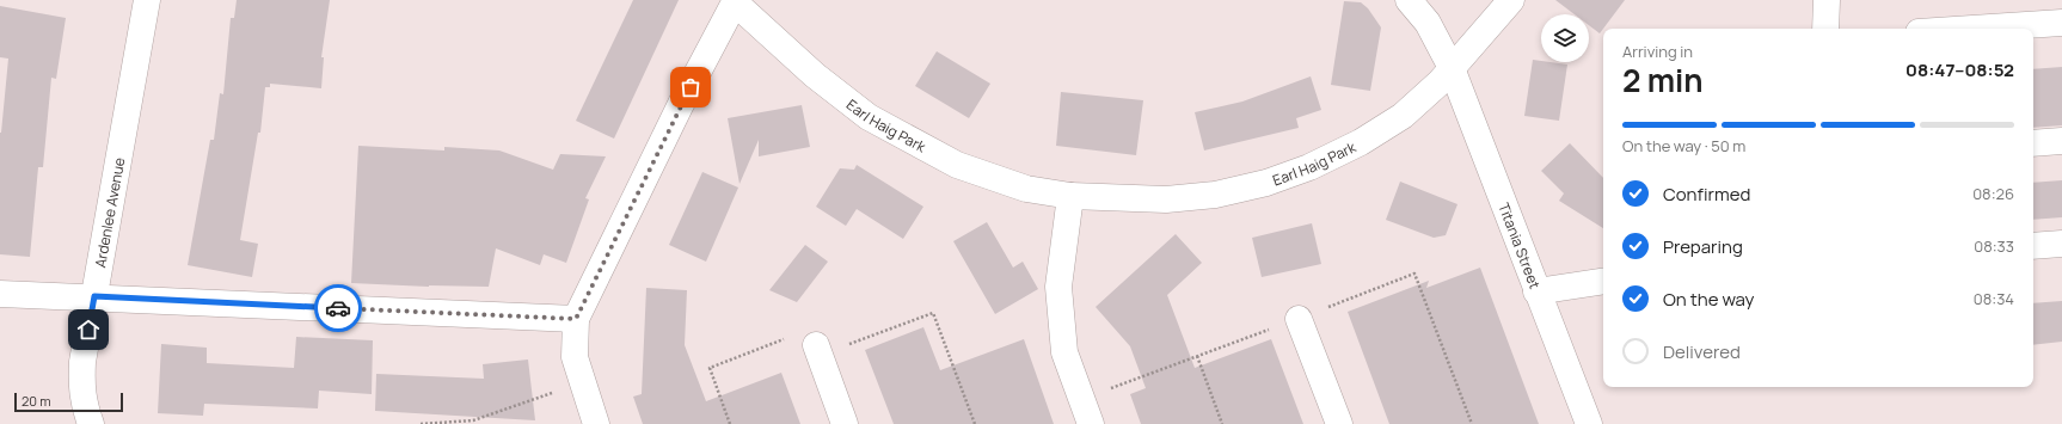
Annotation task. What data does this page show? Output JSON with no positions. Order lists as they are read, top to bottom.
{
  "streets": {
    "street": ["Earl Haig Park", "Ardenlee Avenue", "Titania Street"]
  },
  "crossings": [
    ["Earl Haig Park", "Titania Street"]
  ],
  "scale_bar": "20 m",
  "page": {
    "heading": ["2 min", "Arriving in", "08:47–08:52"],
    "bar": "On the way · 50 m",
    "list": [
      ["Confirmed", "08:26"],
      ["Preparing", "08:33"],
      ["On the way", "08:34"],
      "Delivered"
    ],
    "scale": "20 m"
  }
}
